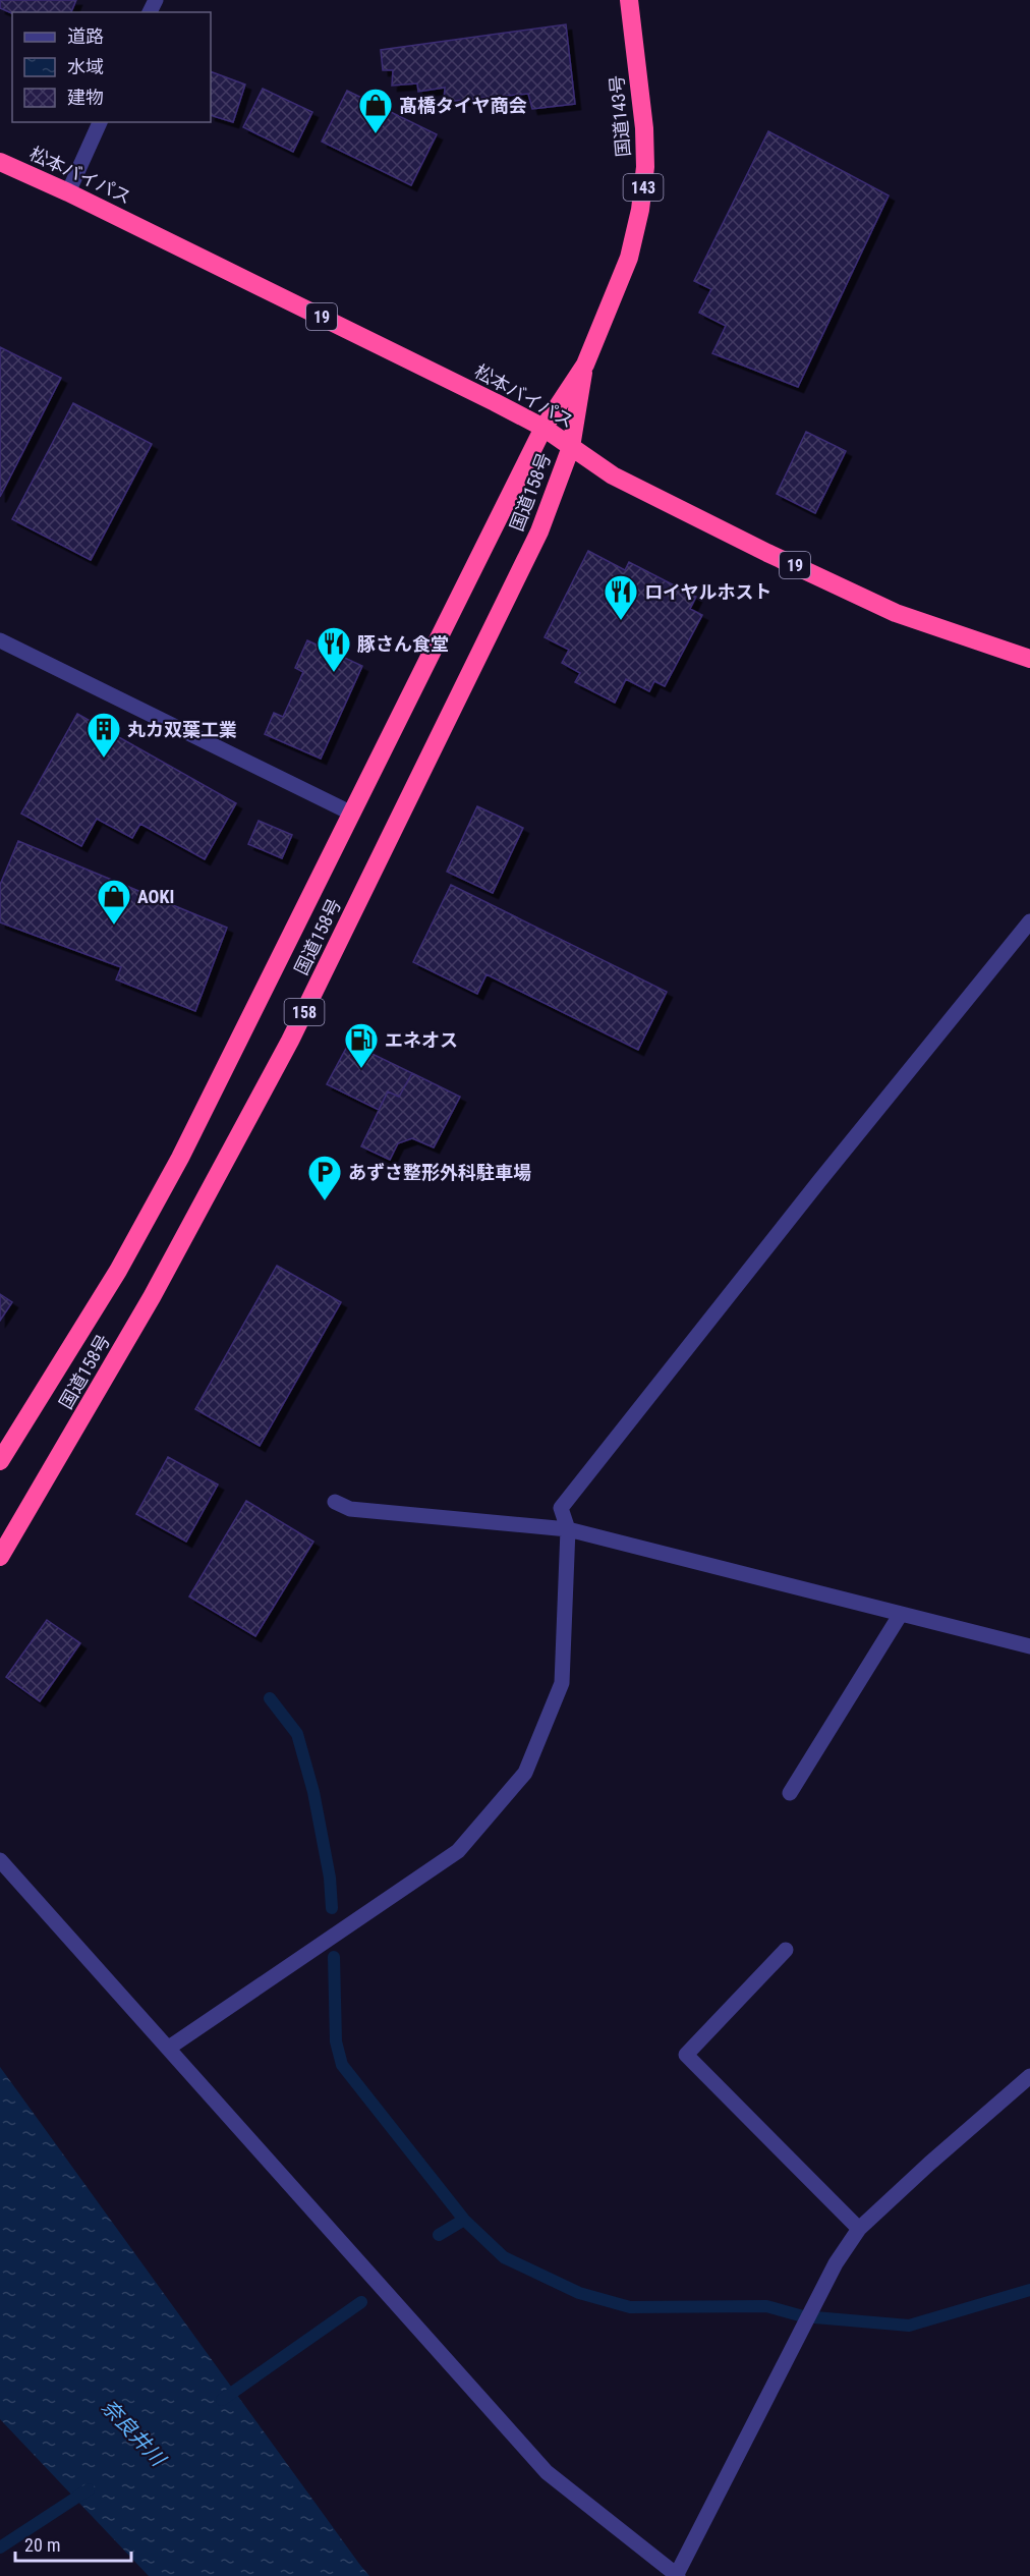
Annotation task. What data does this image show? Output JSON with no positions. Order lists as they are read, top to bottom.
{
  "streets": {
    "highway": [
      "国道143号",
      "松本バイパス",
      "143",
      "19",
      "国道158号",
      "158"
    ]
  },
  "crossings": [
    ["国道143号", "松本バイパス"],
    ["国道143号", "国道158号"],
    ["松本バイパス", "国道158号"]
  ],
  "water": ["奈良井川"],
  "places": {
    "shop": ["髙橋タイヤ商会", "AOKI"],
    "restaurant": ["ロイヤルホスト", "豚さん食堂"],
    "building": ["丸カ双葉工業"],
    "fuel station": ["エネオス"],
    "parking": ["あずさ整形外科駐車場"]
  },
  "legend": ["道路", "水域", "建物"],
  "scale_bar": "20 m"
}
